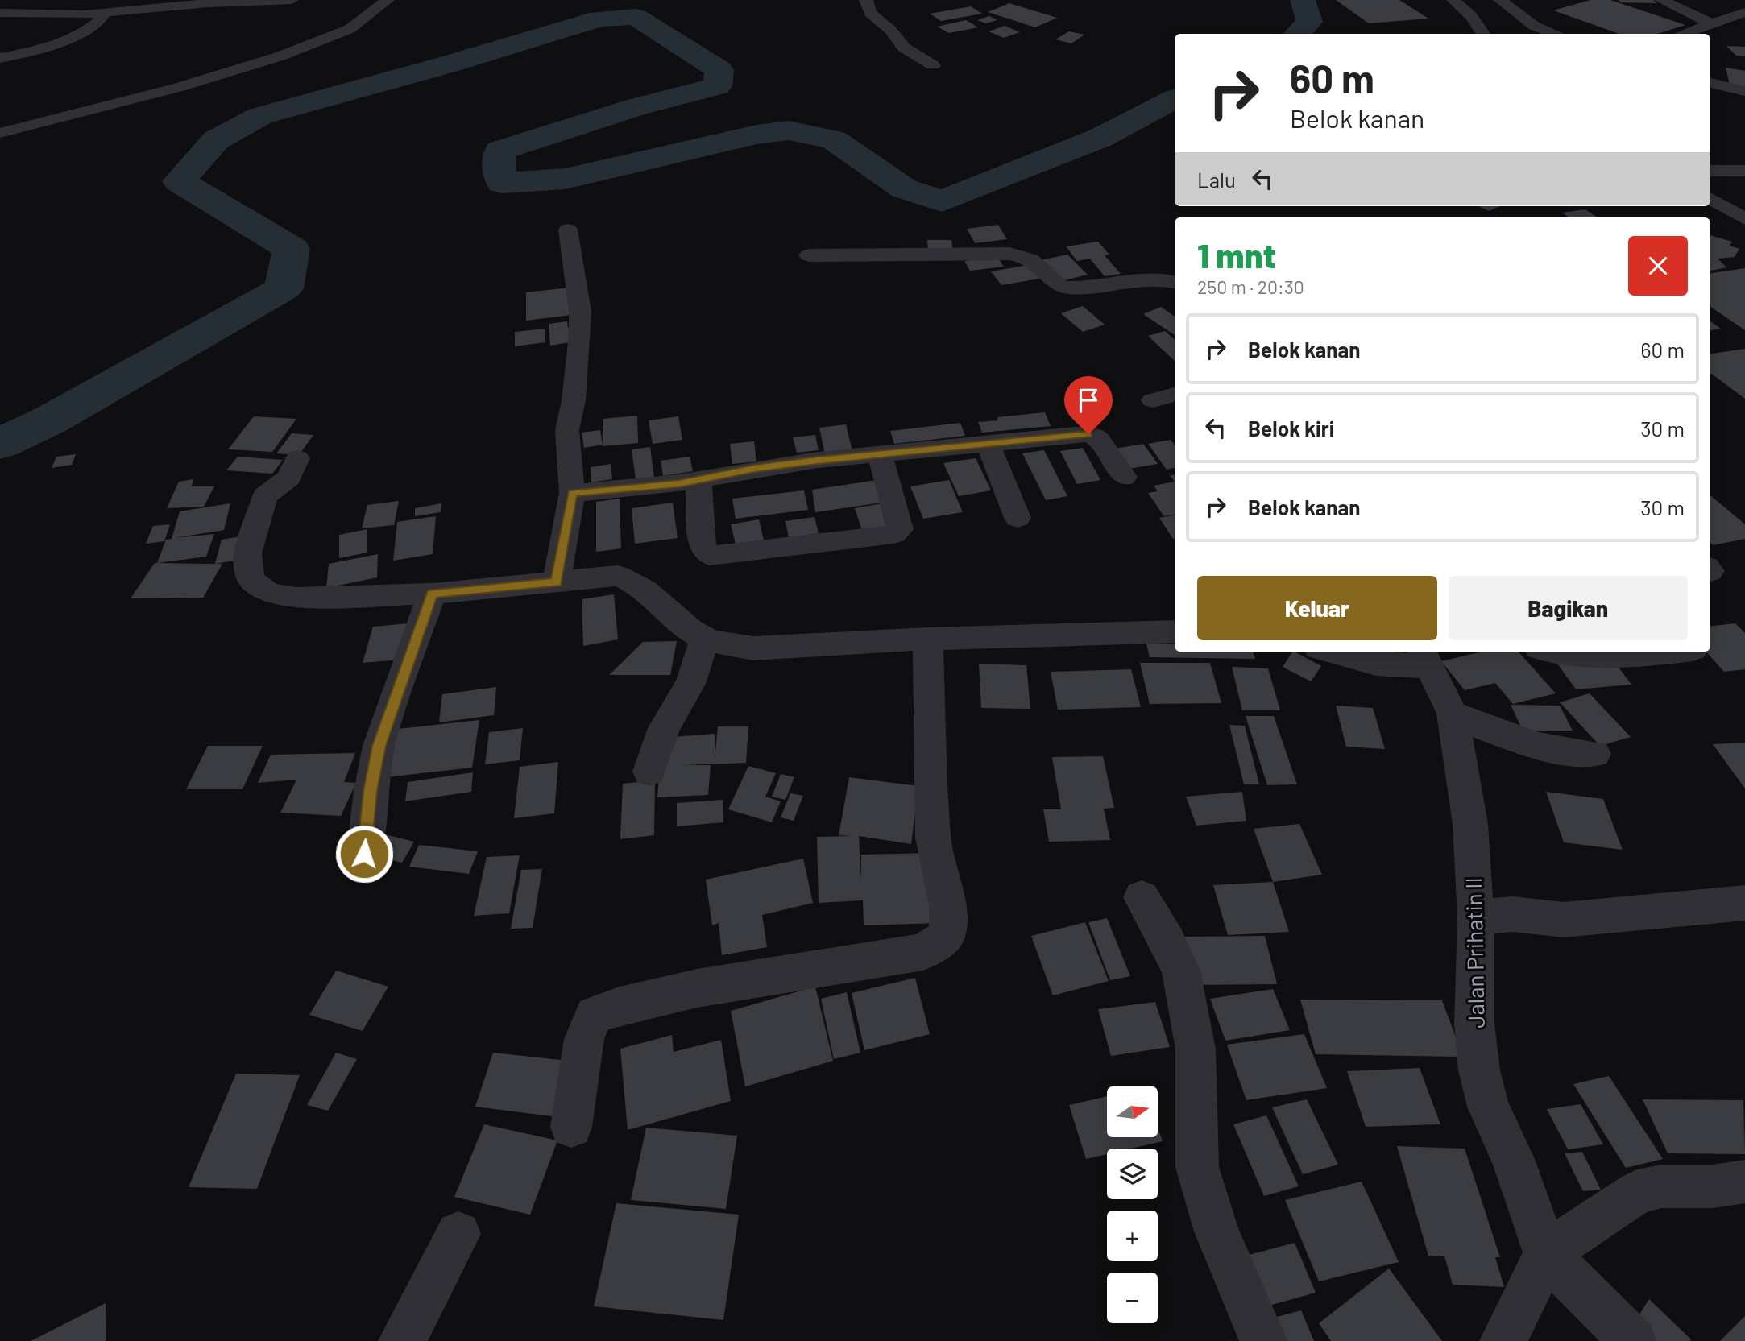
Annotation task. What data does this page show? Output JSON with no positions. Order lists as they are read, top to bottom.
{
  "streets": {
    "street": ["Jalan Prihatin II"]
  },
  "north": "right",
  "page": {
    "turn": ["60 m", "Belok kanan"],
    "then": "Lalu",
    "heading": ["1 mnt", "250 m · 20:30"],
    "list": [
      {
        "name": "Belok kanan",
        "value": "60 m"
      },
      {
        "name": "Belok kiri",
        "value": "30 m"
      },
      {
        "name": "Belok kanan",
        "value": "30 m"
      }
    ],
    "buttons": ["Keluar", "Bagikan"],
    "map_buttons": ["+", "−"]
  }
}
